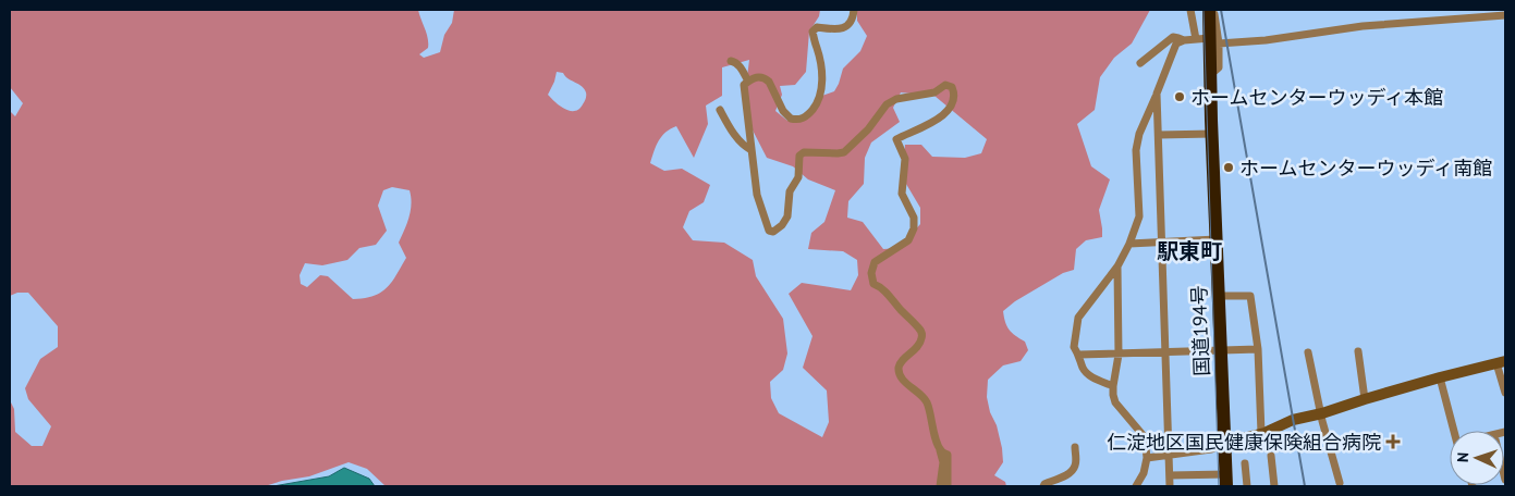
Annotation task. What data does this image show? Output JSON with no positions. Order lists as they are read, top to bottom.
{
  "streets": {
    "highway": ["国道194号"]
  },
  "districts": ["駅東町"],
  "places": {
    "other": ["ホームセンターウッディ本館", "ホームセンターウッディ南館"],
    "health": ["仁淀地区国民健康保険組合病院"]
  },
  "north": "left"
}
